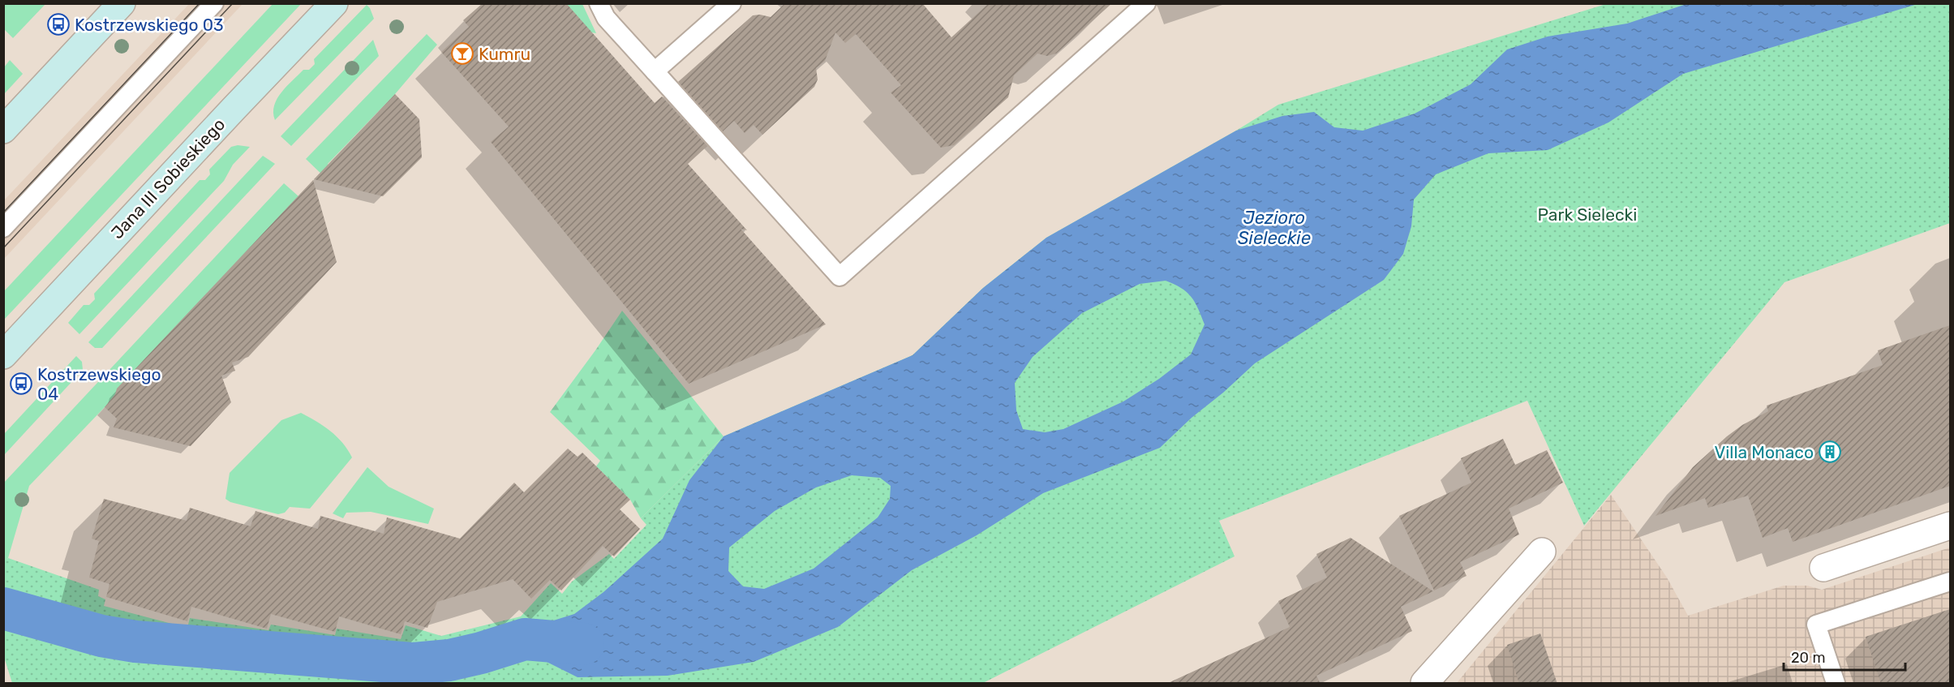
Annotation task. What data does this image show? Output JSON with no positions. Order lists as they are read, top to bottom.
{
  "streets": {
    "main road": ["Jana III Sobieskiego"]
  },
  "water": ["Jezioro Sieleckie"],
  "parks": ["Park Sielecki"],
  "places": {
    "bus stop": ["Kostrzewskiego 03", "Kostrzewskiego 04"],
    "bar": ["Kumru"],
    "building": ["Villa Monaco"]
  },
  "scale_bar": "20 m"
}
